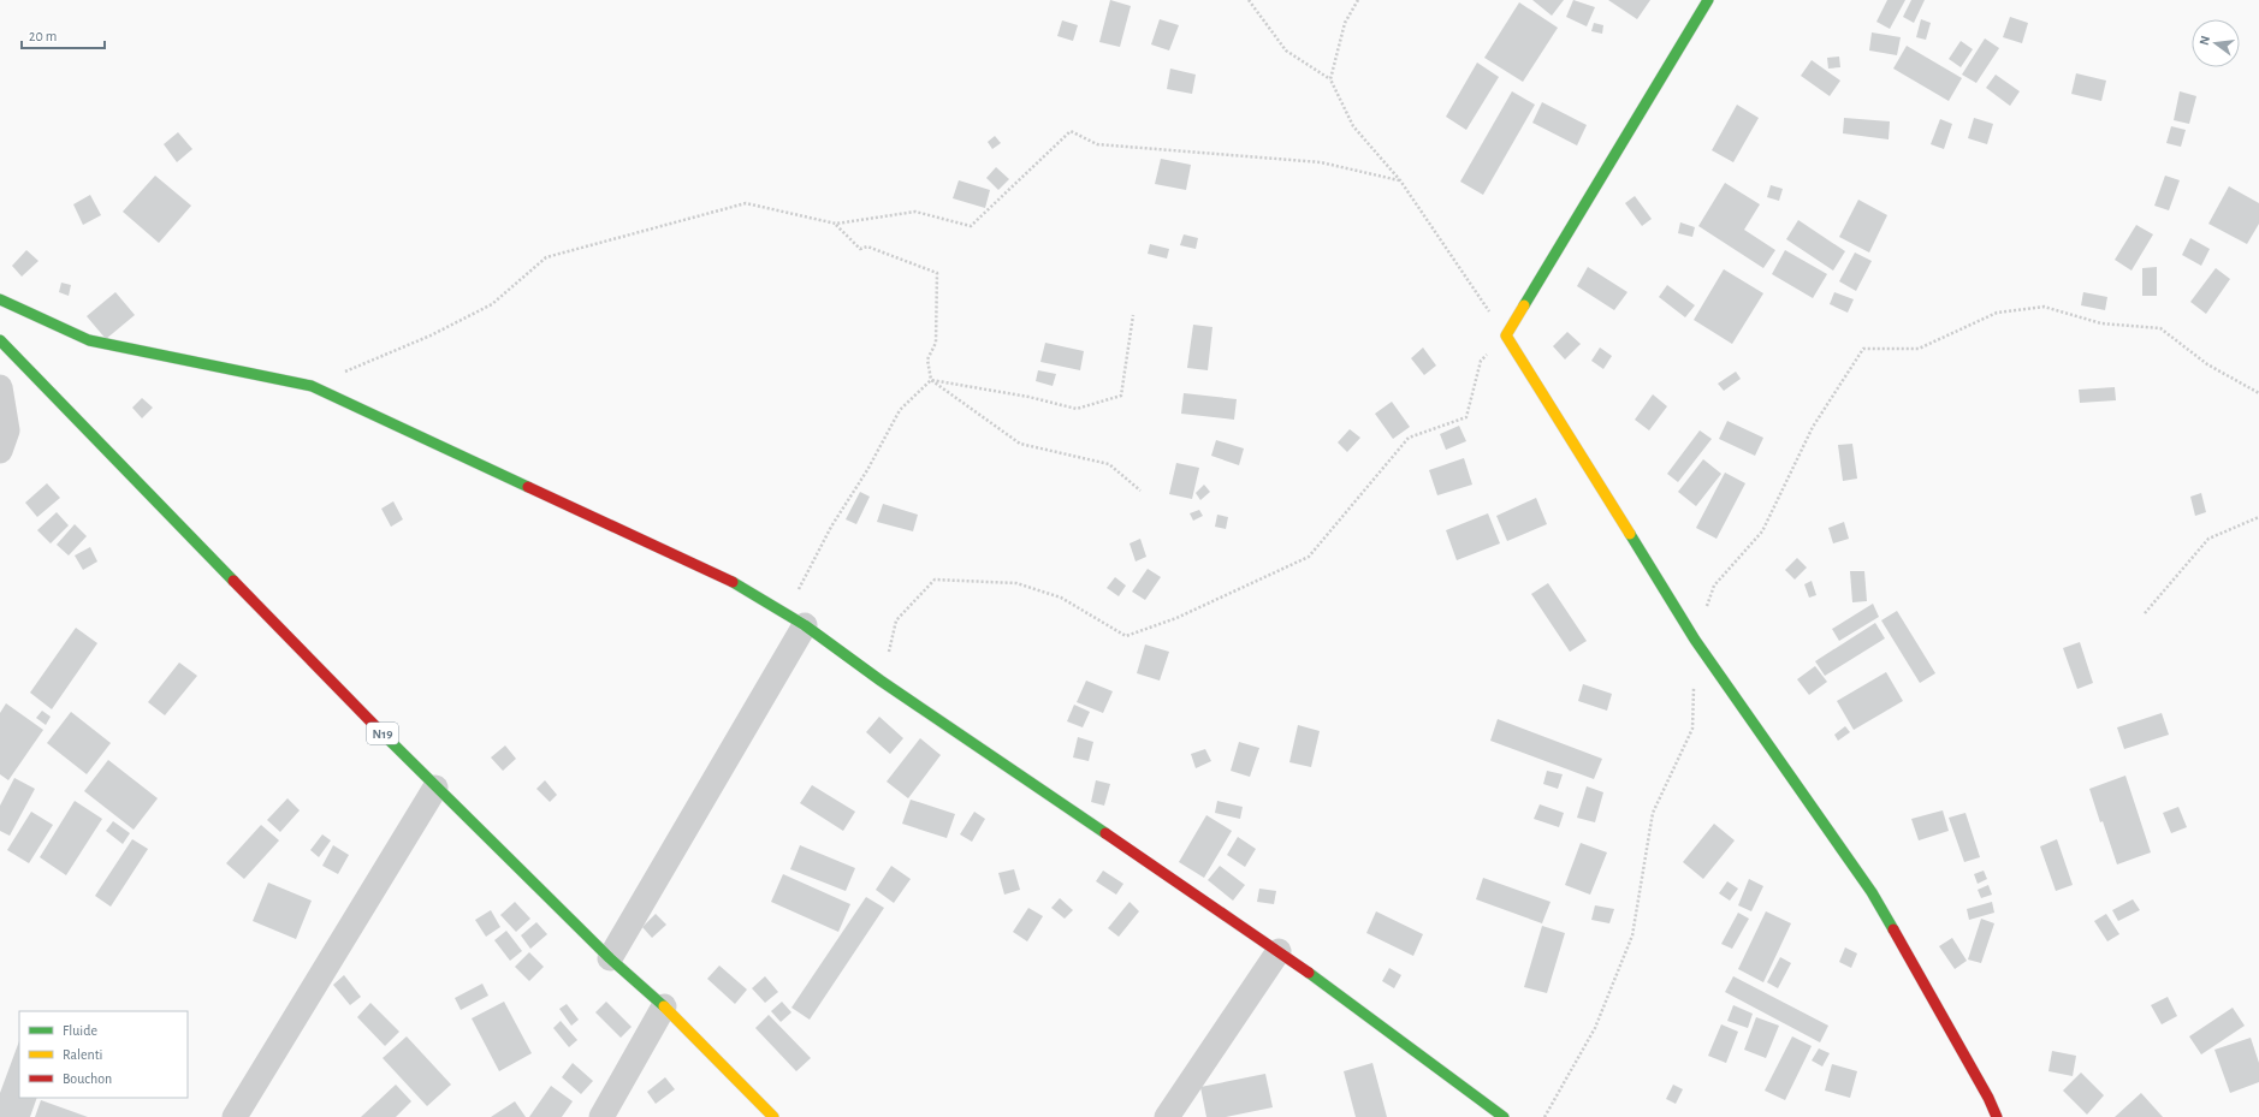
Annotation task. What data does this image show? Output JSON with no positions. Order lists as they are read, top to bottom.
{
  "streets": {
    "street": ["N19"]
  },
  "legend": ["Fluide", "Ralenti", "Bouchon"],
  "scale_bar": "20 m",
  "north": "left"
}
